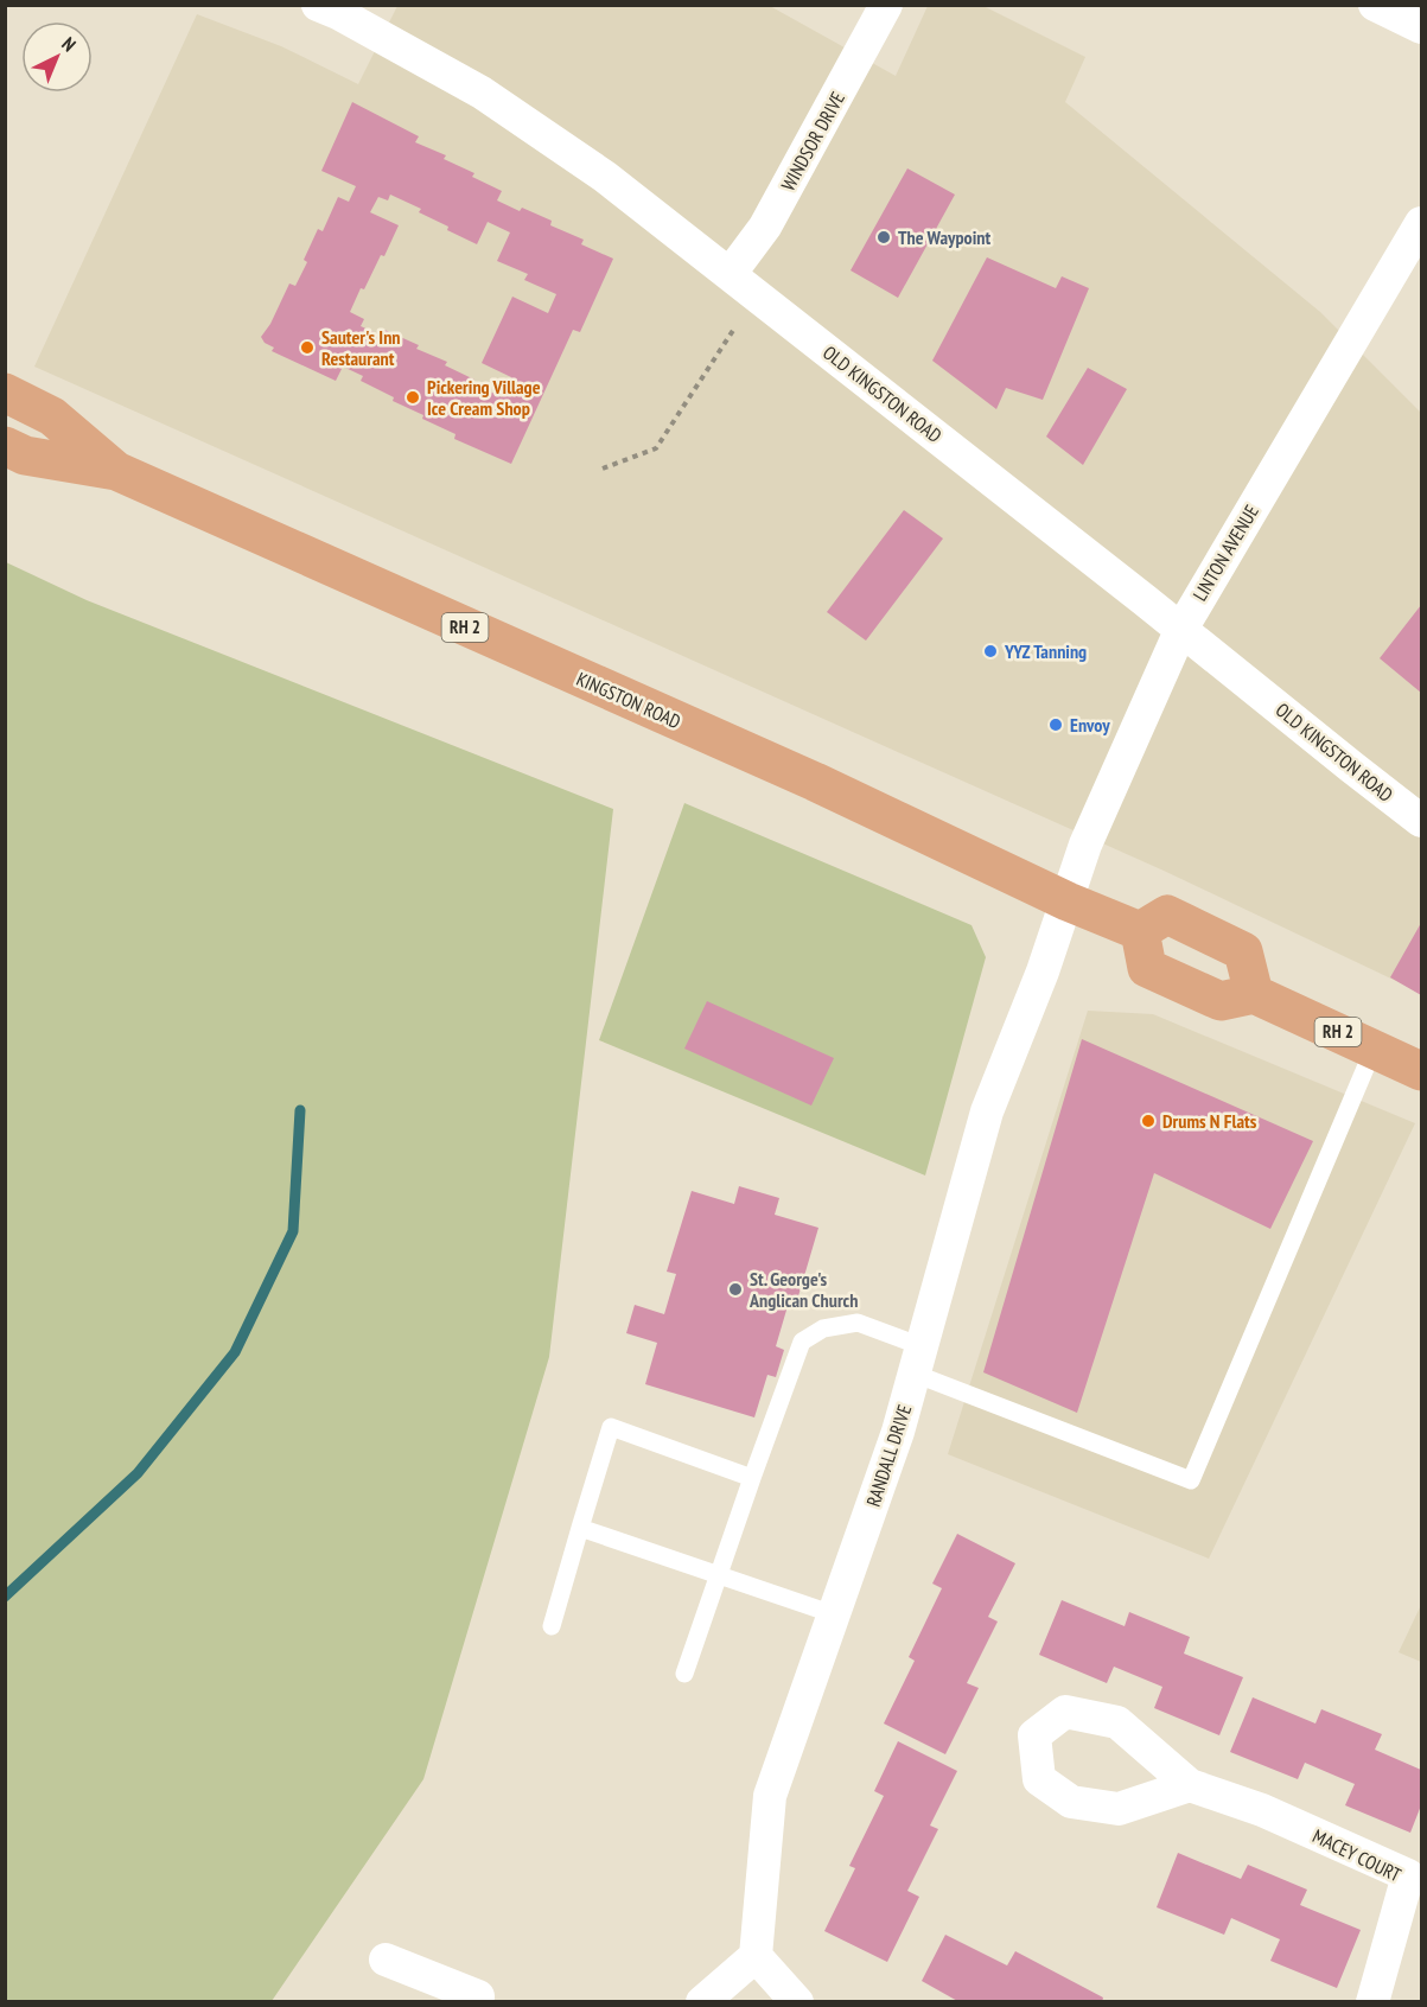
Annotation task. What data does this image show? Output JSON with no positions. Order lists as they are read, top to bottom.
{
  "streets": {
    "main road": ["RH 2", "KINGSTON ROAD"],
    "street": [
      "WINDSOR DRIVE",
      "OLD KINGSTON ROAD",
      "LINTON AVENUE",
      "RANDALL DRIVE",
      "MACEY COURT"
    ]
  },
  "crossings": [
    ["WINDSOR DRIVE", "OLD KINGSTON ROAD"],
    ["OLD KINGSTON ROAD", "LINTON AVENUE"],
    ["LINTON AVENUE", "KINGSTON ROAD"],
    ["LINTON AVENUE", "RANDALL DRIVE"],
    ["RH 2", "KINGSTON ROAD"],
    ["KINGSTON ROAD", "RANDALL DRIVE"]
  ],
  "places": [
    "The Waypoint",
    "Sauter's Inn Restaurant",
    "Pickering Village Ice Cream Shop",
    "YYZ Tanning",
    "Envoy",
    "Drums N Flats",
    "St. George's Anglican Church"
  ],
  "north": "top right"
}
